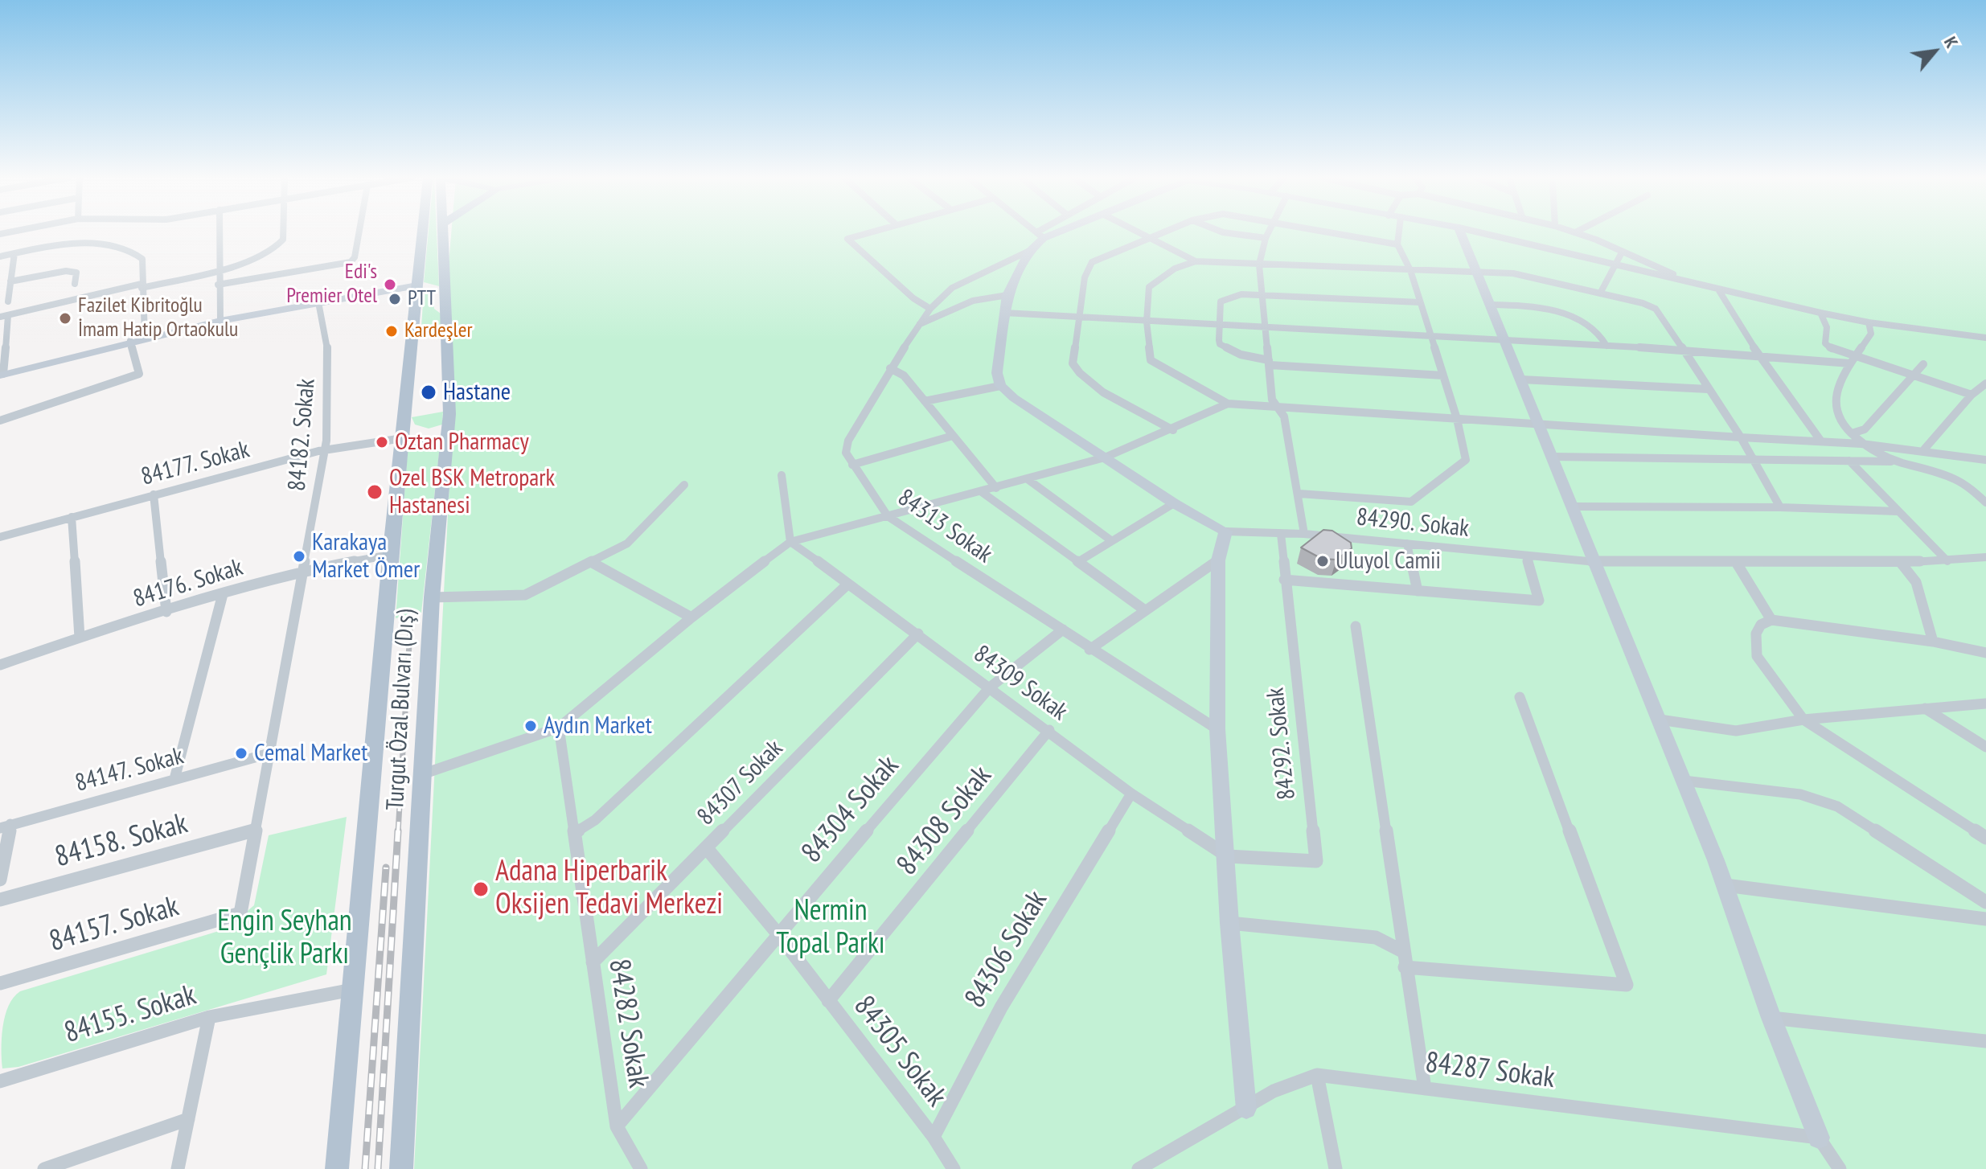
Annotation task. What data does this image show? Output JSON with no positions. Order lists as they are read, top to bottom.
{
  "streets": {
    "main road": ["Turgut Özal Bulvarı (Dış)"],
    "street": [
      "84182. Sokak",
      "84177. Sokak",
      "84290. Sokak",
      "84313 Sokak",
      "84176. Sokak",
      "84309 Sokak",
      "84292. Sokak",
      "84147. Sokak",
      "84307 Sokak",
      "84304 Sokak",
      "84308 Sokak",
      "84158. Sokak",
      "84157. Sokak",
      "84306 Sokak",
      "84155. Sokak",
      "84282 Sokak",
      "84305 Sokak",
      "84287 Sokak"
    ]
  },
  "crossings": [
    ["84182. Sokak", "84177. Sokak"],
    ["84182. Sokak", "84176. Sokak"],
    ["84182. Sokak", "84157. Sokak"],
    ["84177. Sokak", "Turgut Özal Bulvarı (Dış)"],
    ["84290. Sokak", "84292. Sokak"],
    ["84313 Sokak", "84304 Sokak"],
    ["84176. Sokak", "Turgut Özal Bulvarı (Dış)"],
    ["84176. Sokak", "84157. Sokak"],
    ["84309 Sokak", "84292. Sokak"],
    ["84309 Sokak", "84307 Sokak"],
    ["84309 Sokak", "84304 Sokak"],
    ["84309 Sokak", "84308 Sokak"],
    ["84309 Sokak", "84306 Sokak"],
    ["Turgut Özal Bulvarı (Dış)", "84155. Sokak"],
    ["84147. Sokak", "84157. Sokak"],
    ["84307 Sokak", "84282 Sokak"],
    ["84307 Sokak", "84305 Sokak"],
    ["84304 Sokak", "84282 Sokak"],
    ["84304 Sokak", "84305 Sokak"],
    ["84308 Sokak", "84305 Sokak"],
    ["84158. Sokak", "84157. Sokak"],
    ["84306 Sokak", "84305 Sokak"]
  ],
  "parks": ["Nermin Topal Parkı", "Engin Seyhan Gençlik Parkı"],
  "places": [
    "Edi's Premier Otel",
    "PTT",
    "Fazilet Kibritoğlu İmam Hatip Ortaokulu",
    "Kardeşler",
    "Hastane",
    "Oztan Pharmacy",
    "Ozel BSK Metropark Hastanesi",
    "Karakaya Market Ömer",
    "Uluyol Camii",
    "Aydın Market",
    "Cemal Market",
    "Adana Hiperbarik Oksijen Tedavi Merkezi"
  ],
  "north": "top right"
}
